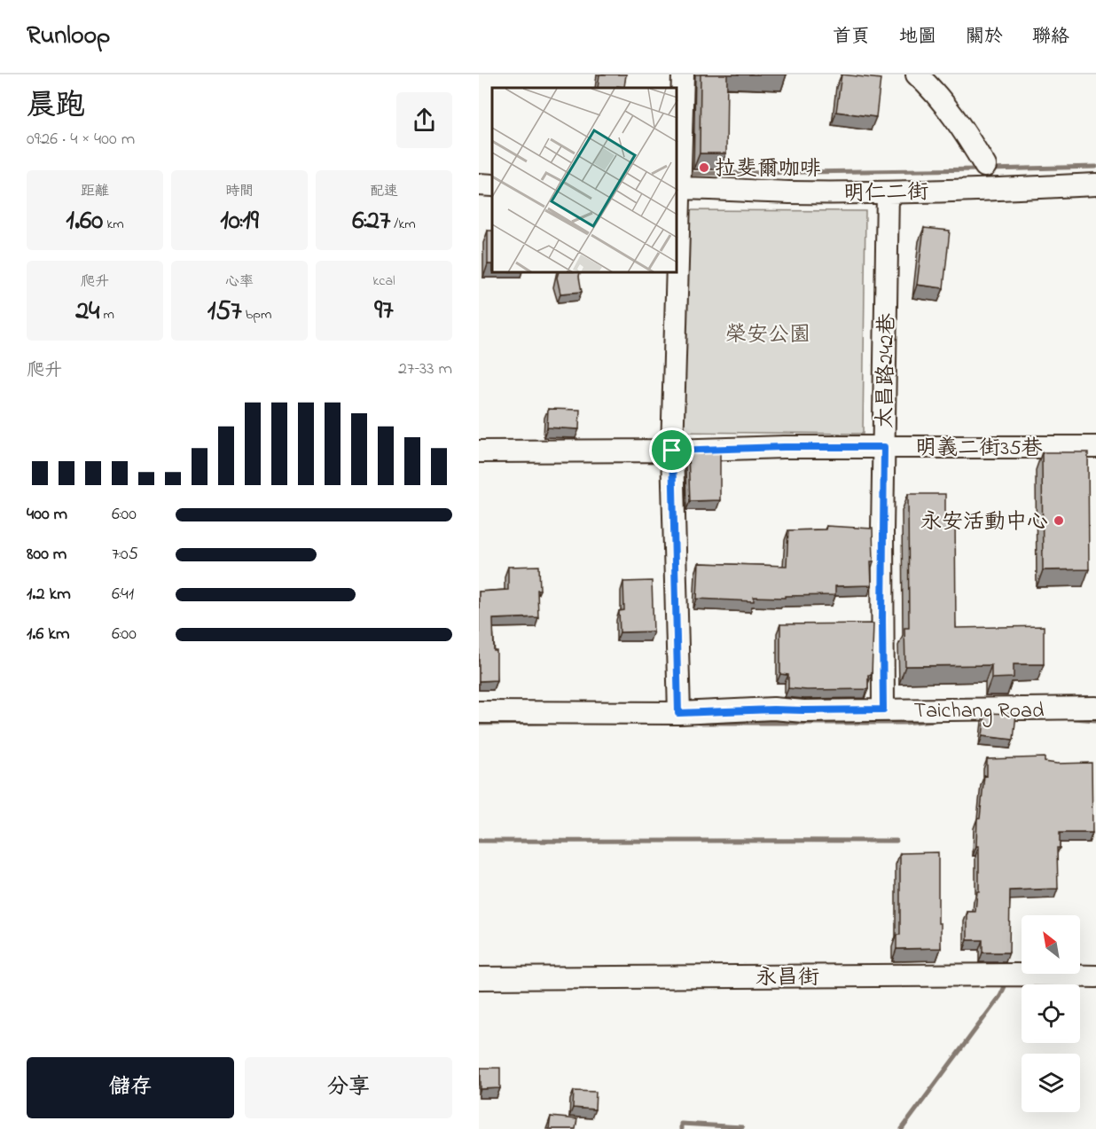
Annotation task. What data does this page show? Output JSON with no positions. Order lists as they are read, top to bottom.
{
  "streets": {
    "street": [
      "明仁二街",
      "太昌路242巷",
      "明義二街35巷",
      "Taichang Road",
      "永昌街"
    ]
  },
  "crossings": [
    ["明仁二街", "太昌路242巷"],
    ["太昌路242巷", "明義二街35巷"],
    ["太昌路242巷", "Taichang Road"]
  ],
  "parks": ["榮安公園"],
  "places": ["拉斐爾咖啡", "永安活動中心"],
  "north": "top left",
  "page": {
    "header": "Runloop",
    "nav": [
      "首頁",
      "地圖",
      "關於",
      "聯絡"
    ],
    "heading": ["晨跑", "09:26 · 4 × 400 m"],
    "stats": [
      ["距離", "1.60 km"],
      ["時間", "10:19"],
      ["配速", "6:27 /km"],
      ["爬升", "24 m"],
      ["心率", "157 bpm"],
      ["kcal", "97"]
    ],
    "chart": ["爬升", "27–33 m"],
    "list": [
      {
        "name": "400 m",
        "note": "6:00"
      },
      {
        "name": "800 m",
        "note": "7:05"
      },
      {
        "name": "1.2 km",
        "note": "6:41"
      },
      {
        "name": "1.6 km",
        "note": "6:00"
      }
    ],
    "buttons": ["儲存", "分享"]
  }
}
